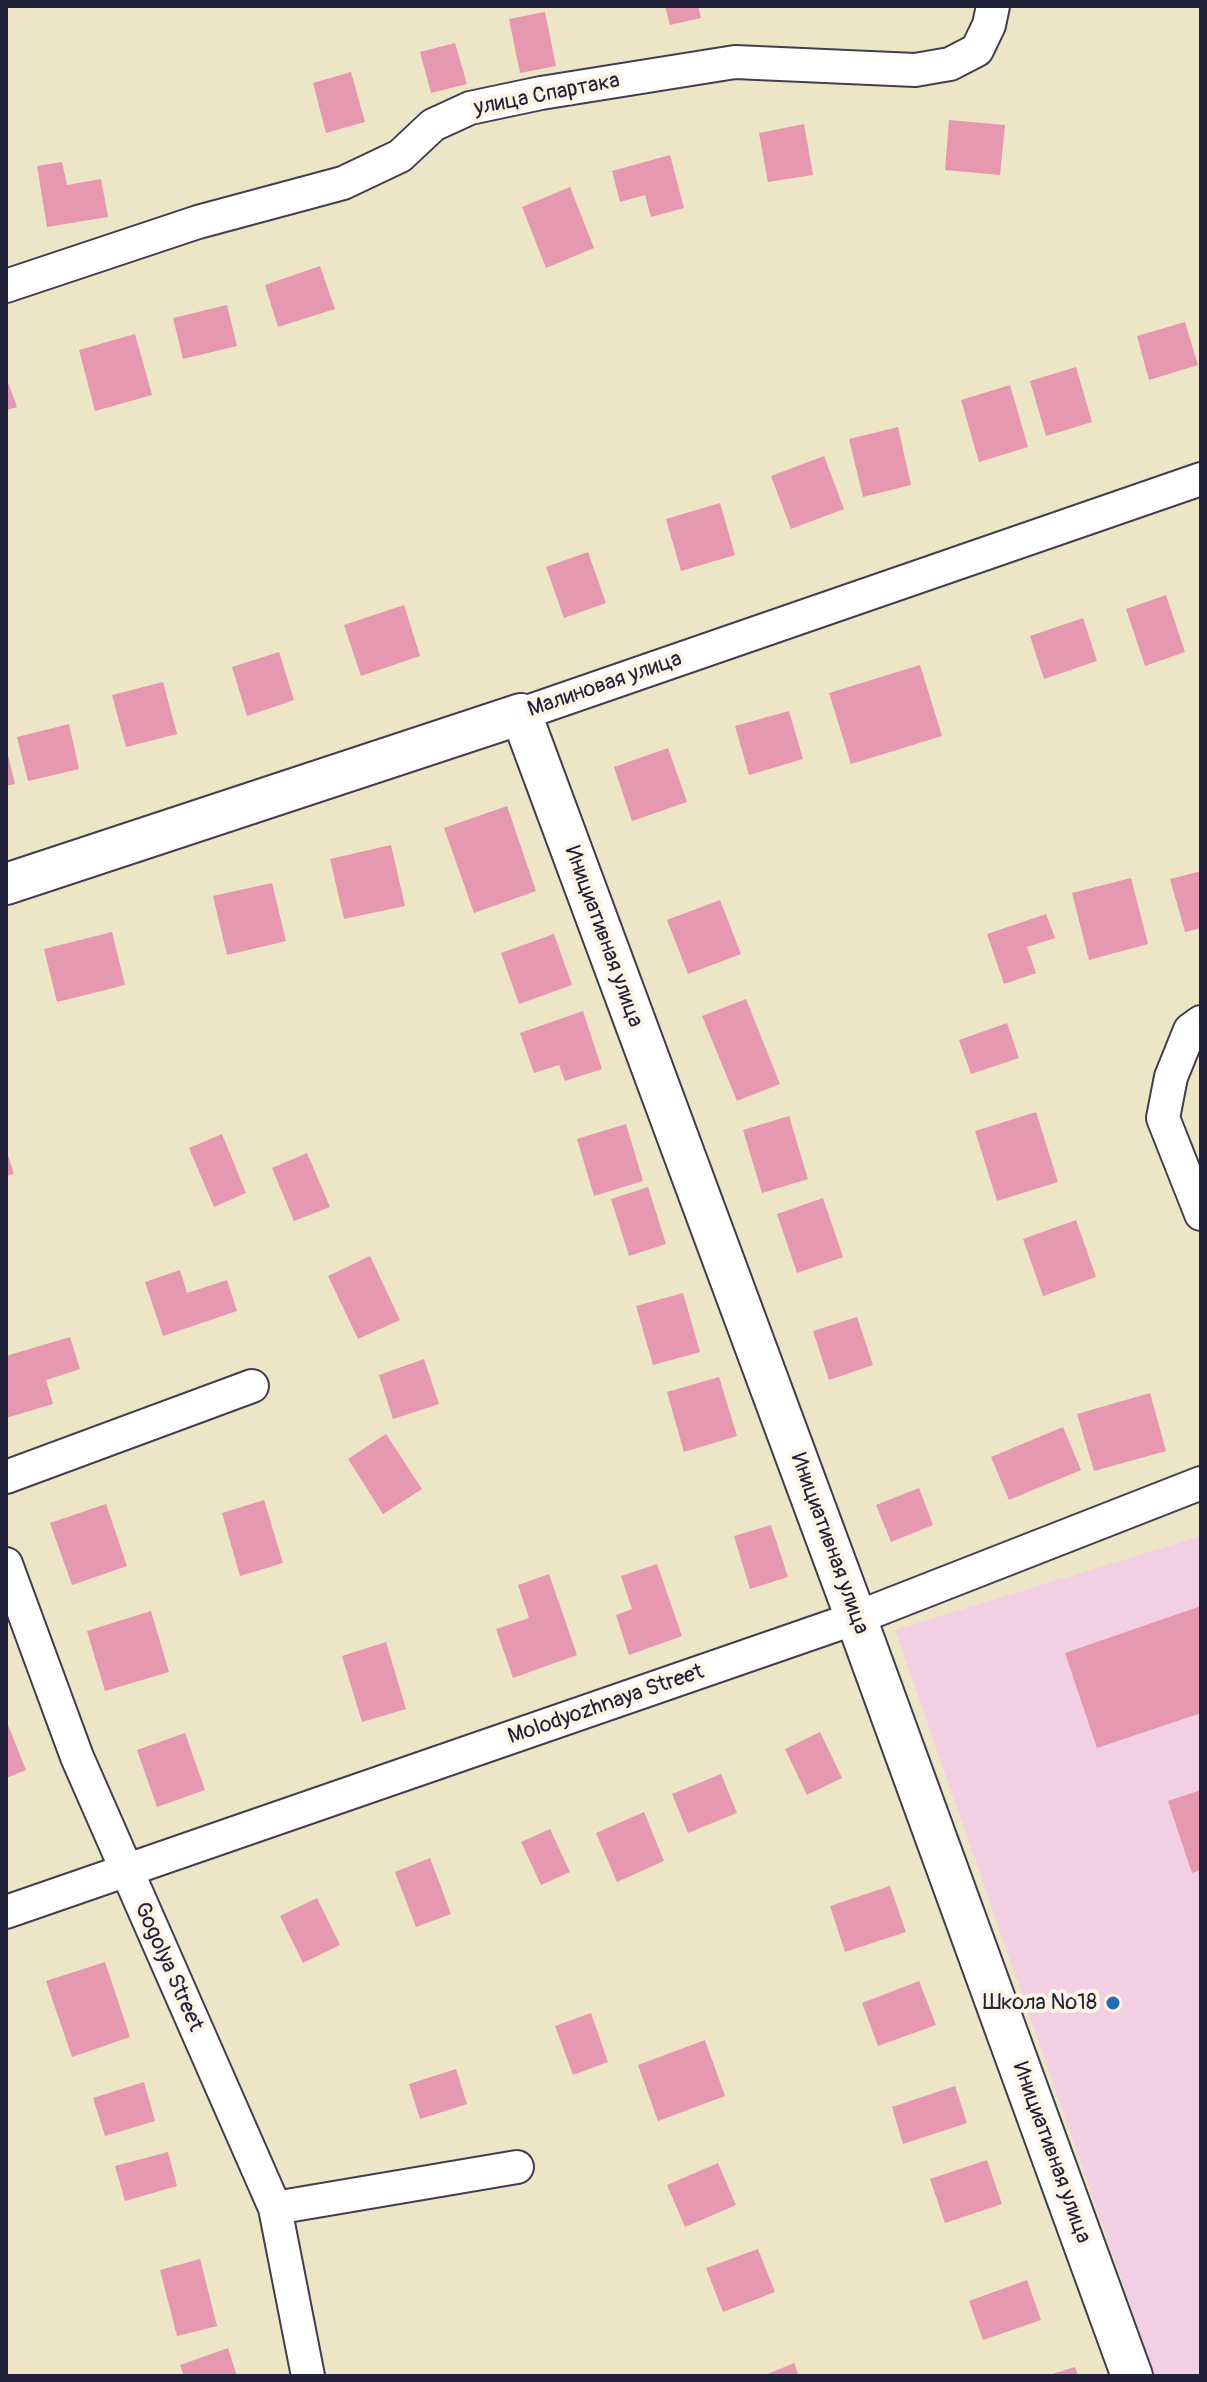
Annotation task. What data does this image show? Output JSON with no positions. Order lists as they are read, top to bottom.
{
  "streets": {
    "street": [
      "улица Спартака",
      "Малиновая улица",
      "Инициативная улица",
      "Molodyozhnaya Street",
      "Gogolya Street"
    ]
  },
  "crossings": [
    ["Малиновая улица", "Инициативная улица"],
    ["Инициативная улица", "Molodyozhnaya Street"],
    ["Molodyozhnaya Street", "Gogolya Street"]
  ],
  "places": ["Школа №18"]
}
